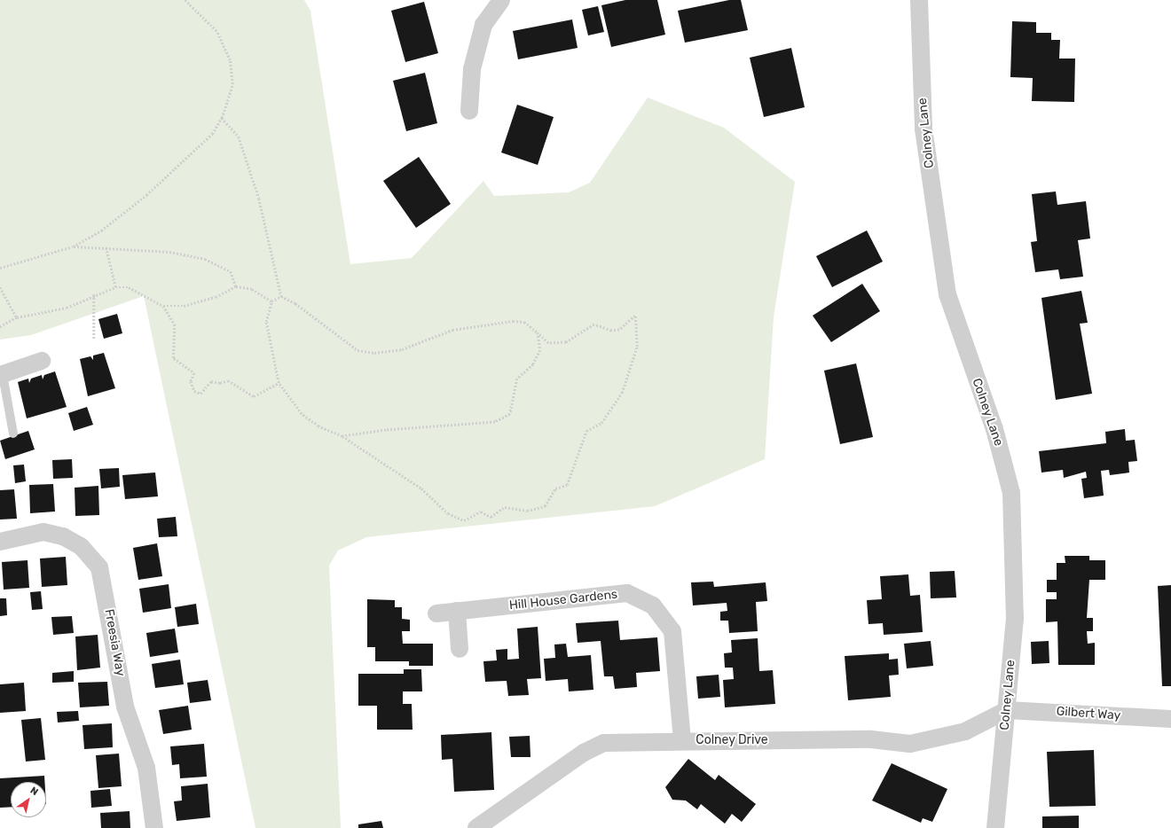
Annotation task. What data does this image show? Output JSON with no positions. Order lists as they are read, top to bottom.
{
  "streets": {
    "street": [
      "Colney Lane",
      "Hill House Gardens",
      "Freesia Way",
      "Gilbert Way",
      "Colney Drive"
    ]
  },
  "crossings": [
    ["Colney Lane", "Gilbert Way"],
    ["Colney Lane", "Colney Drive"],
    ["Hill House Gardens", "Colney Drive"],
    ["Gilbert Way", "Colney Drive"]
  ],
  "north": "top right"
}
